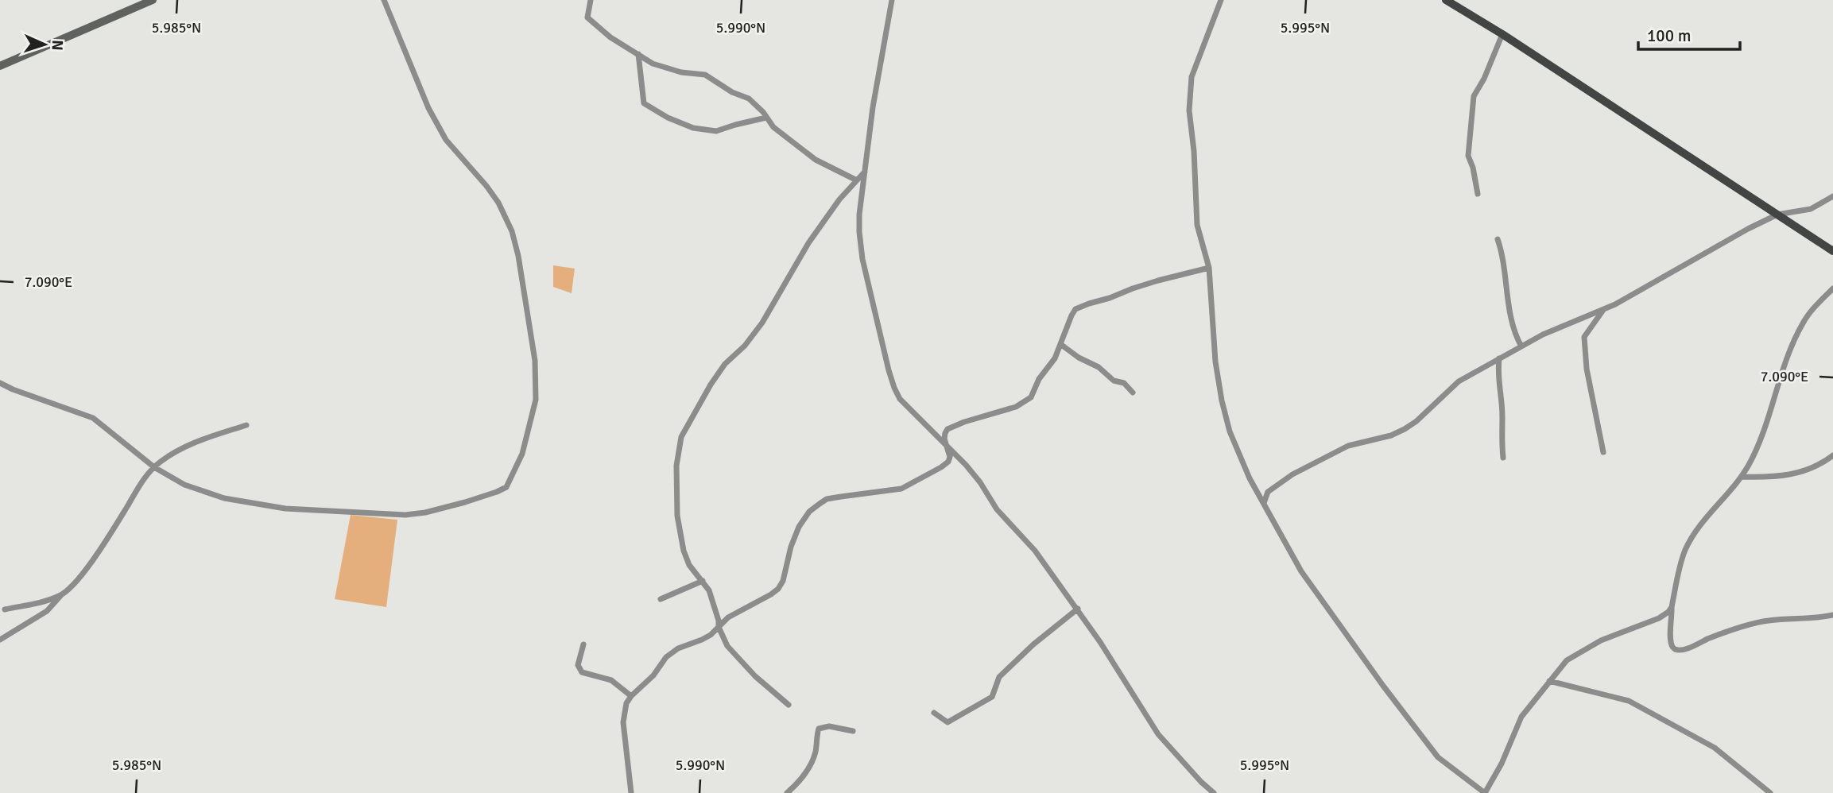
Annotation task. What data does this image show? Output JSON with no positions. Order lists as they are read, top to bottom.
{
  "scale_bar": "100 m",
  "north": "right",
  "coordinates": [
    "5.990°N",
    "5.985°N",
    "5.995°N",
    "7.090°E"
  ]
}
